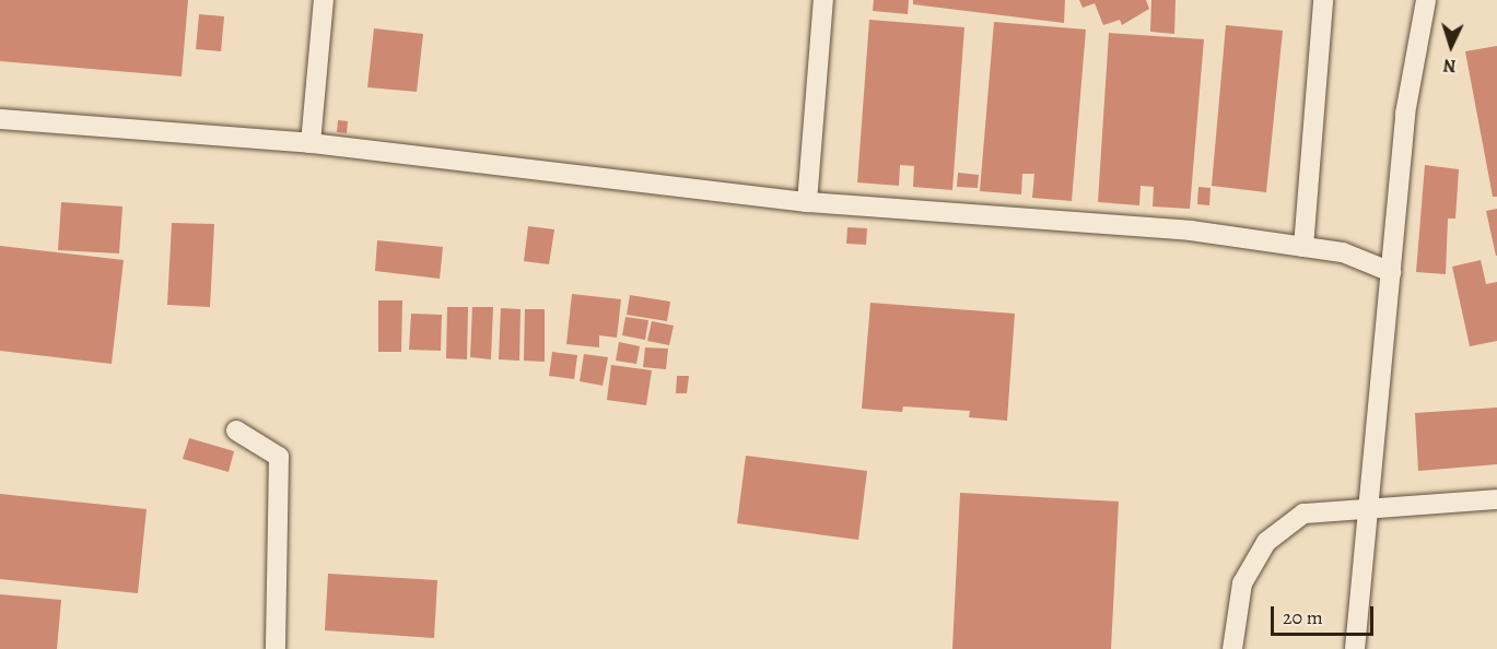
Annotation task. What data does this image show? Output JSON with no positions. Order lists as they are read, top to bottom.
{
  "scale_bar": "20 m",
  "north": "bottom"
}
